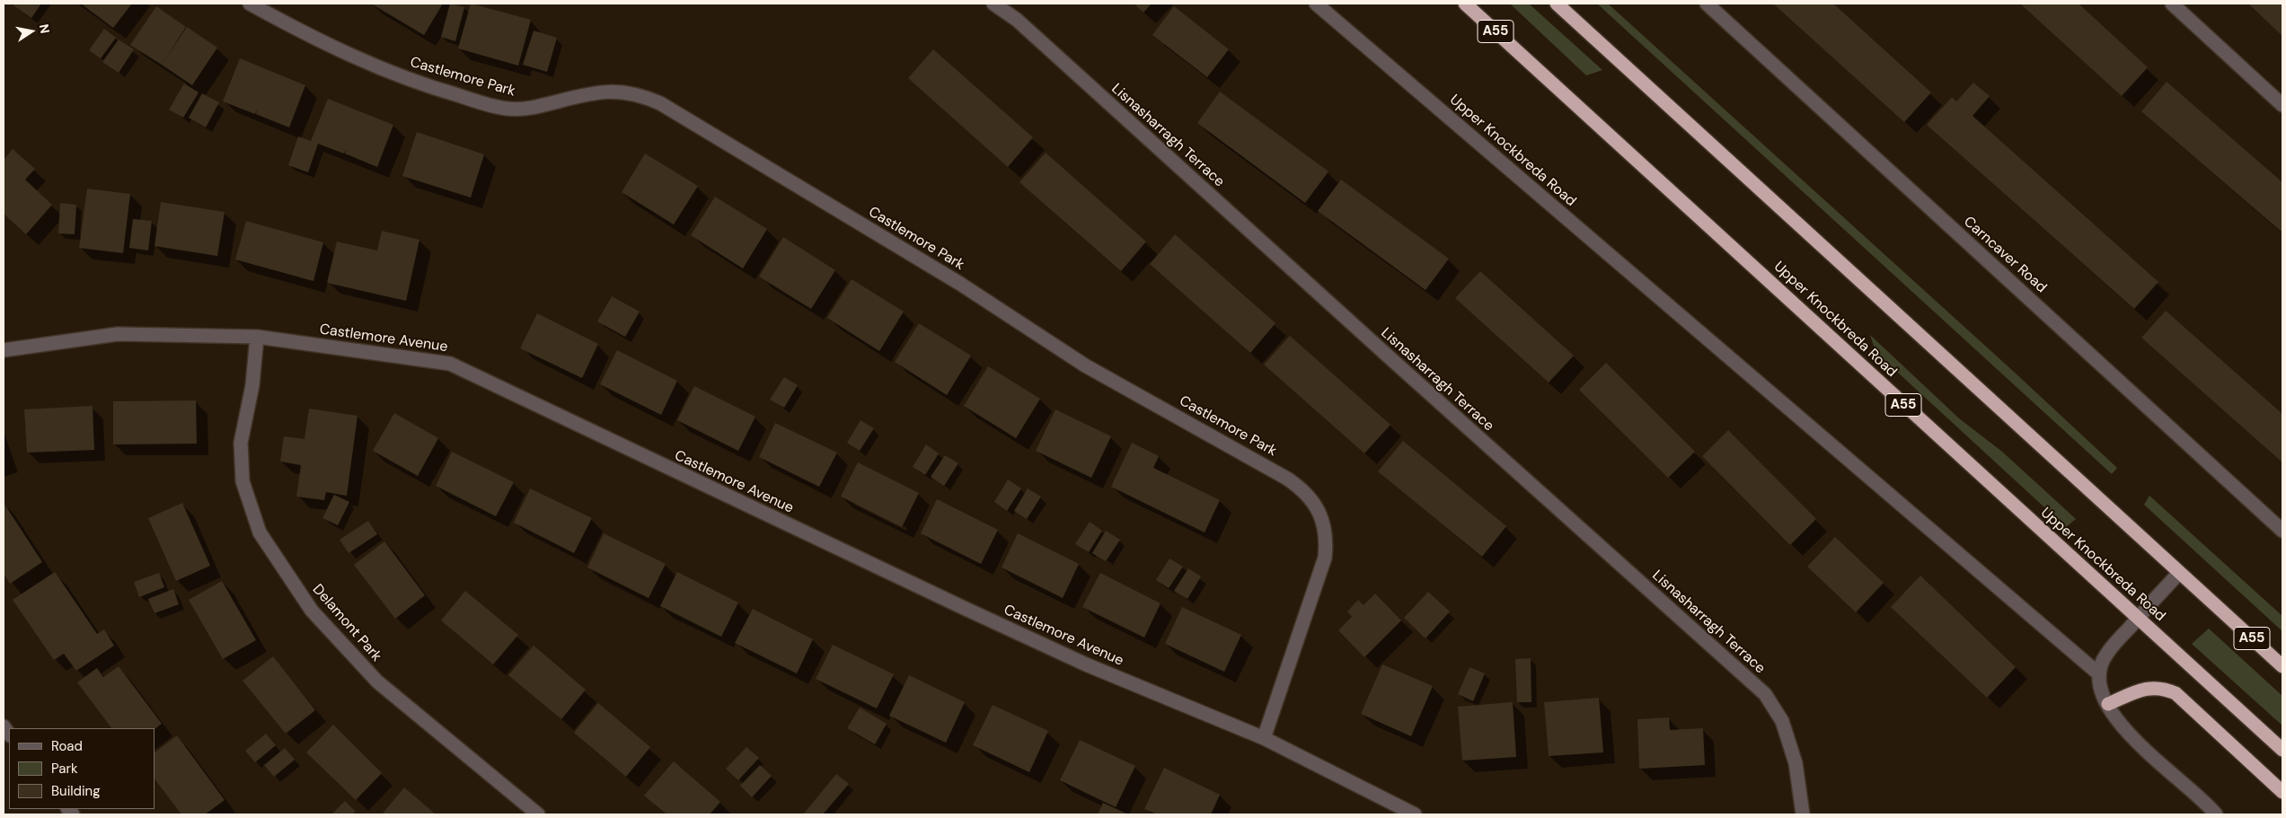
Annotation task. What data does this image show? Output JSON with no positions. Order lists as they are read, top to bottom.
{
  "streets": {
    "highway": ["A55", "Upper Knockbreda Road"],
    "street": [
      "Castlemore Park",
      "Lisnasharragh Terrace",
      "Carncaver Road",
      "Castlemore Avenue",
      "Delamont Park"
    ]
  },
  "crossings": [
    ["Castlemore Park", "Castlemore Avenue"],
    ["Castlemore Avenue", "Delamont Park"]
  ],
  "legend": ["Road", "Park", "Building"],
  "north": "right"
}
